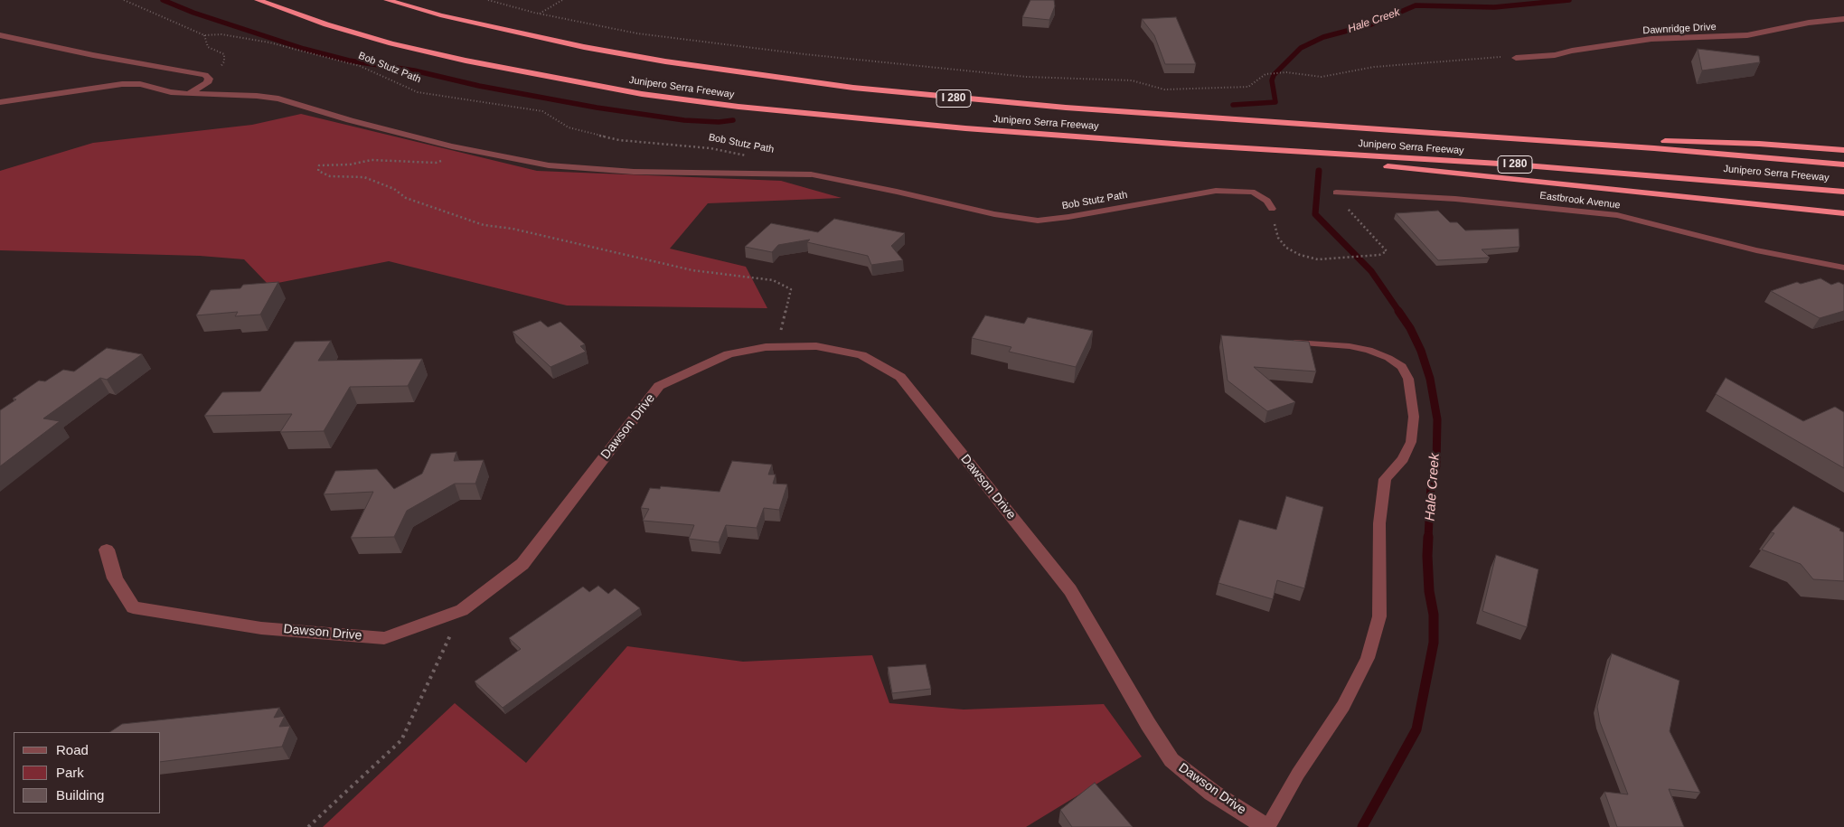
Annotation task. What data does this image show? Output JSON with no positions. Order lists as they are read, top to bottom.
{
  "streets": {
    "highway": ["Junipero Serra Freeway", "I 280"],
    "street": ["Dawnridge Drive", "Dawson Drive"],
    "lane": ["Bob Stutz Path", "Eastbrook Avenue"]
  },
  "water": ["Hale Creek"],
  "legend": ["Road", "Park", "Building"]
}
